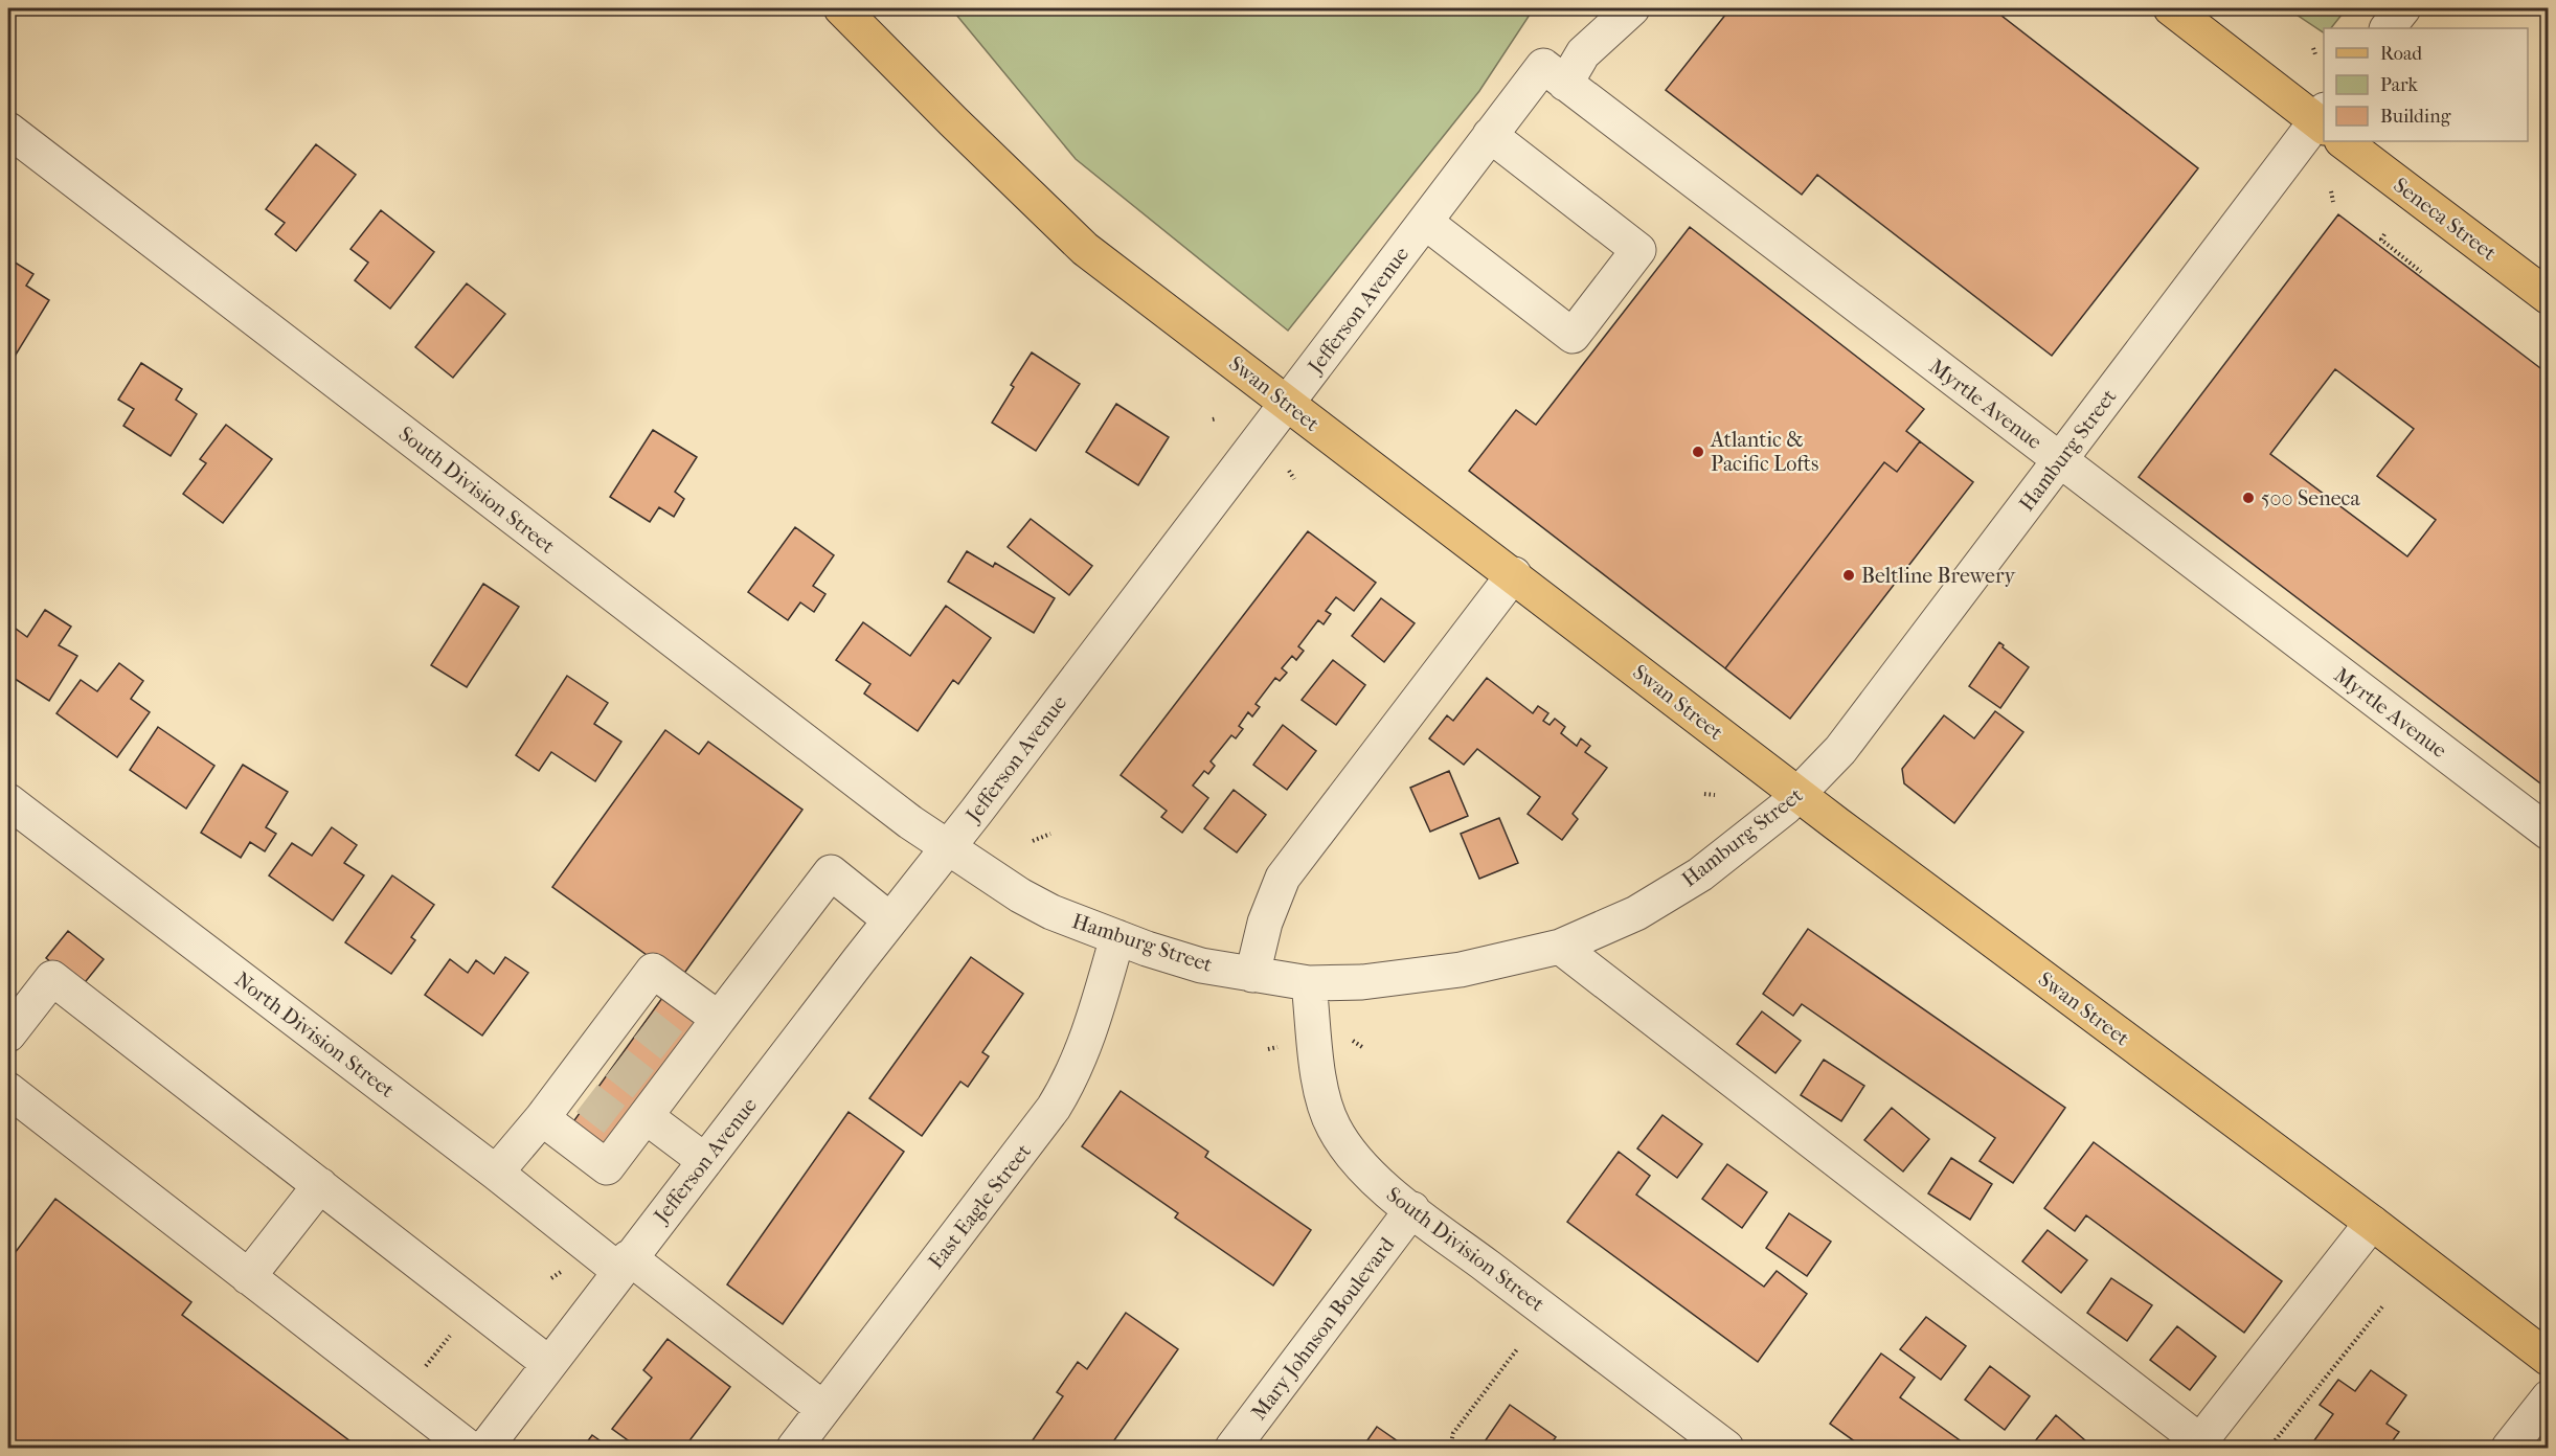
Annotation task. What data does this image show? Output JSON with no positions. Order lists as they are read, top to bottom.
{
  "streets": {
    "main road": ["Seneca Street", "Swan Street"],
    "street": [
      "Jefferson Avenue",
      "Myrtle Avenue",
      "Hamburg Street",
      "South Division Street",
      "North Division Street",
      "East Eagle Street",
      "Mary Johnson Boulevard"
    ]
  },
  "crossings": [
    ["Jefferson Avenue", "Swan Street"],
    ["Jefferson Avenue", "Myrtle Avenue"],
    ["Jefferson Avenue", "Hamburg Street"],
    ["Jefferson Avenue", "South Division Street"],
    ["Jefferson Avenue", "North Division Street"],
    ["Swan Street", "Hamburg Street"],
    ["Myrtle Avenue", "Hamburg Street"],
    ["Hamburg Street", "South Division Street"],
    ["Hamburg Street", "East Eagle Street"],
    ["South Division Street", "Mary Johnson Boulevard"],
    ["North Division Street", "East Eagle Street"]
  ],
  "places": ["Atlantic & Pacific Lofts", "500 Seneca", "Beltline Brewery"],
  "legend": ["Road", "Park", "Building"]
}
